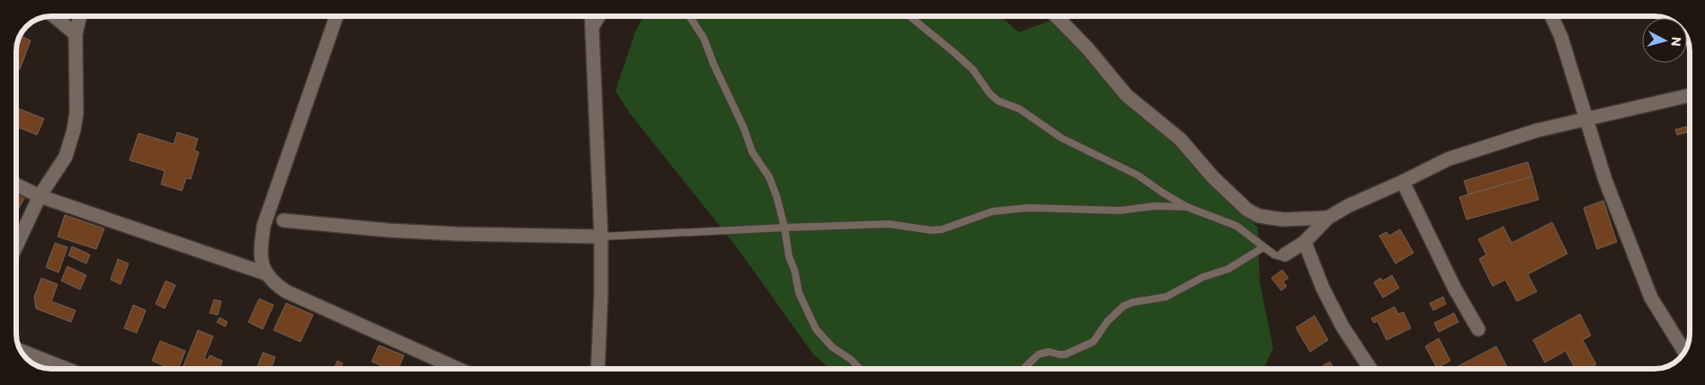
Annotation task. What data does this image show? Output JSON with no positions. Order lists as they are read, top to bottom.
{
  "north": "right"
}
